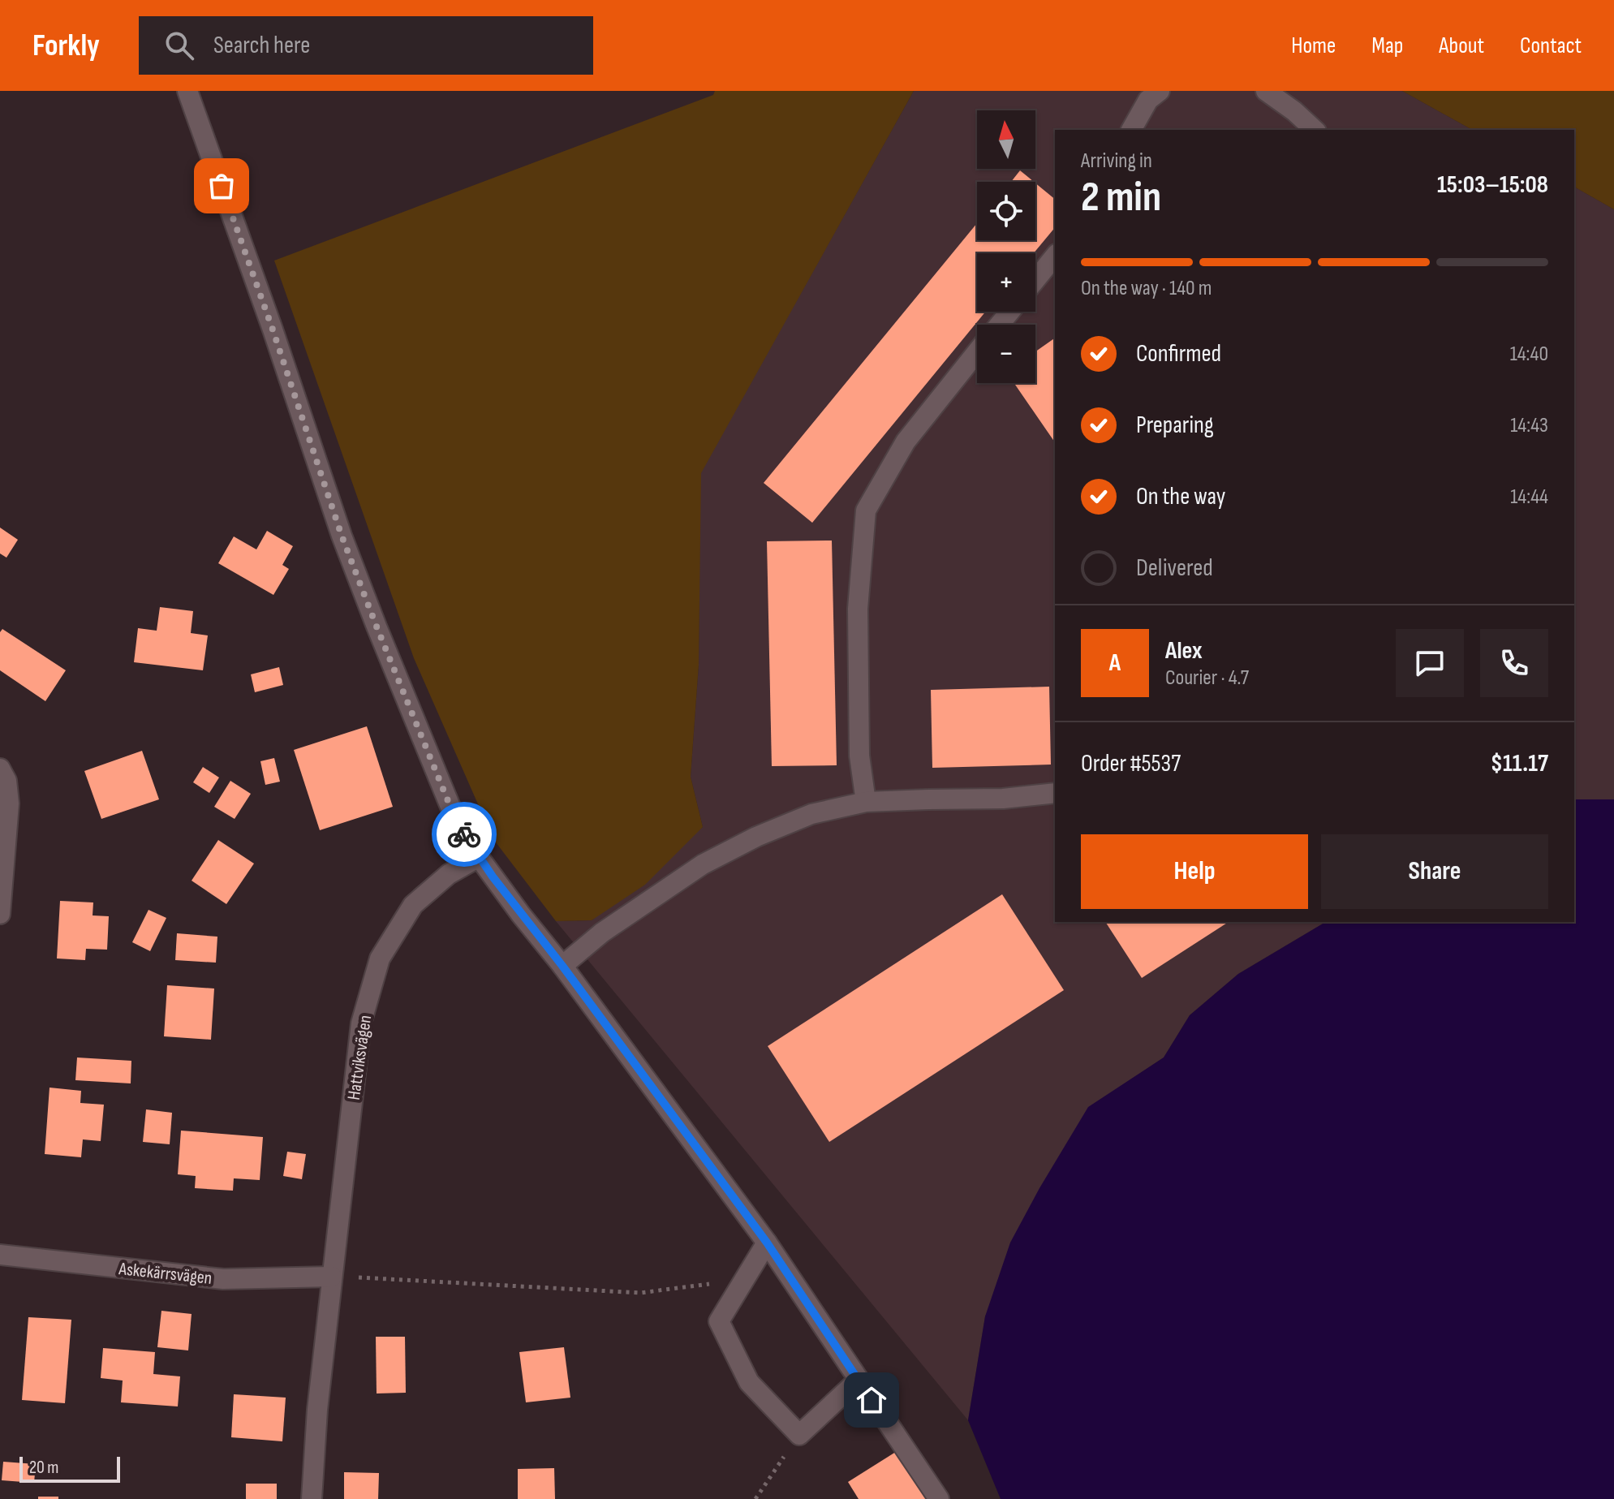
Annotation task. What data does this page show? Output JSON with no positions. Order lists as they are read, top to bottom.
{
  "streets": {
    "street": ["Hattviksvägen", "Askekärrsvägen"]
  },
  "crossings": [
    ["Hattviksvägen", "Askekärrsvägen"]
  ],
  "scale_bar": "20 m",
  "north": "top",
  "page": {
    "header": "Forkly",
    "search": "Search here",
    "nav": [
      "Home",
      "Map",
      "About",
      "Contact"
    ],
    "map_buttons": ["+", "−"],
    "heading": ["2 min", "Arriving in", "15:03–15:08"],
    "panel": [
      "Alex",
      "Courier · 4.7",
      "Order #5537",
      "$11.17"
    ],
    "bar": "On the way · 140 m",
    "list": [
      ["Confirmed", "14:40"],
      ["Preparing", "14:43"],
      ["On the way", "14:44"],
      "Delivered"
    ],
    "round": "A",
    "buttons": ["Help", "Share"],
    "scale": "20 m"
  }
}
